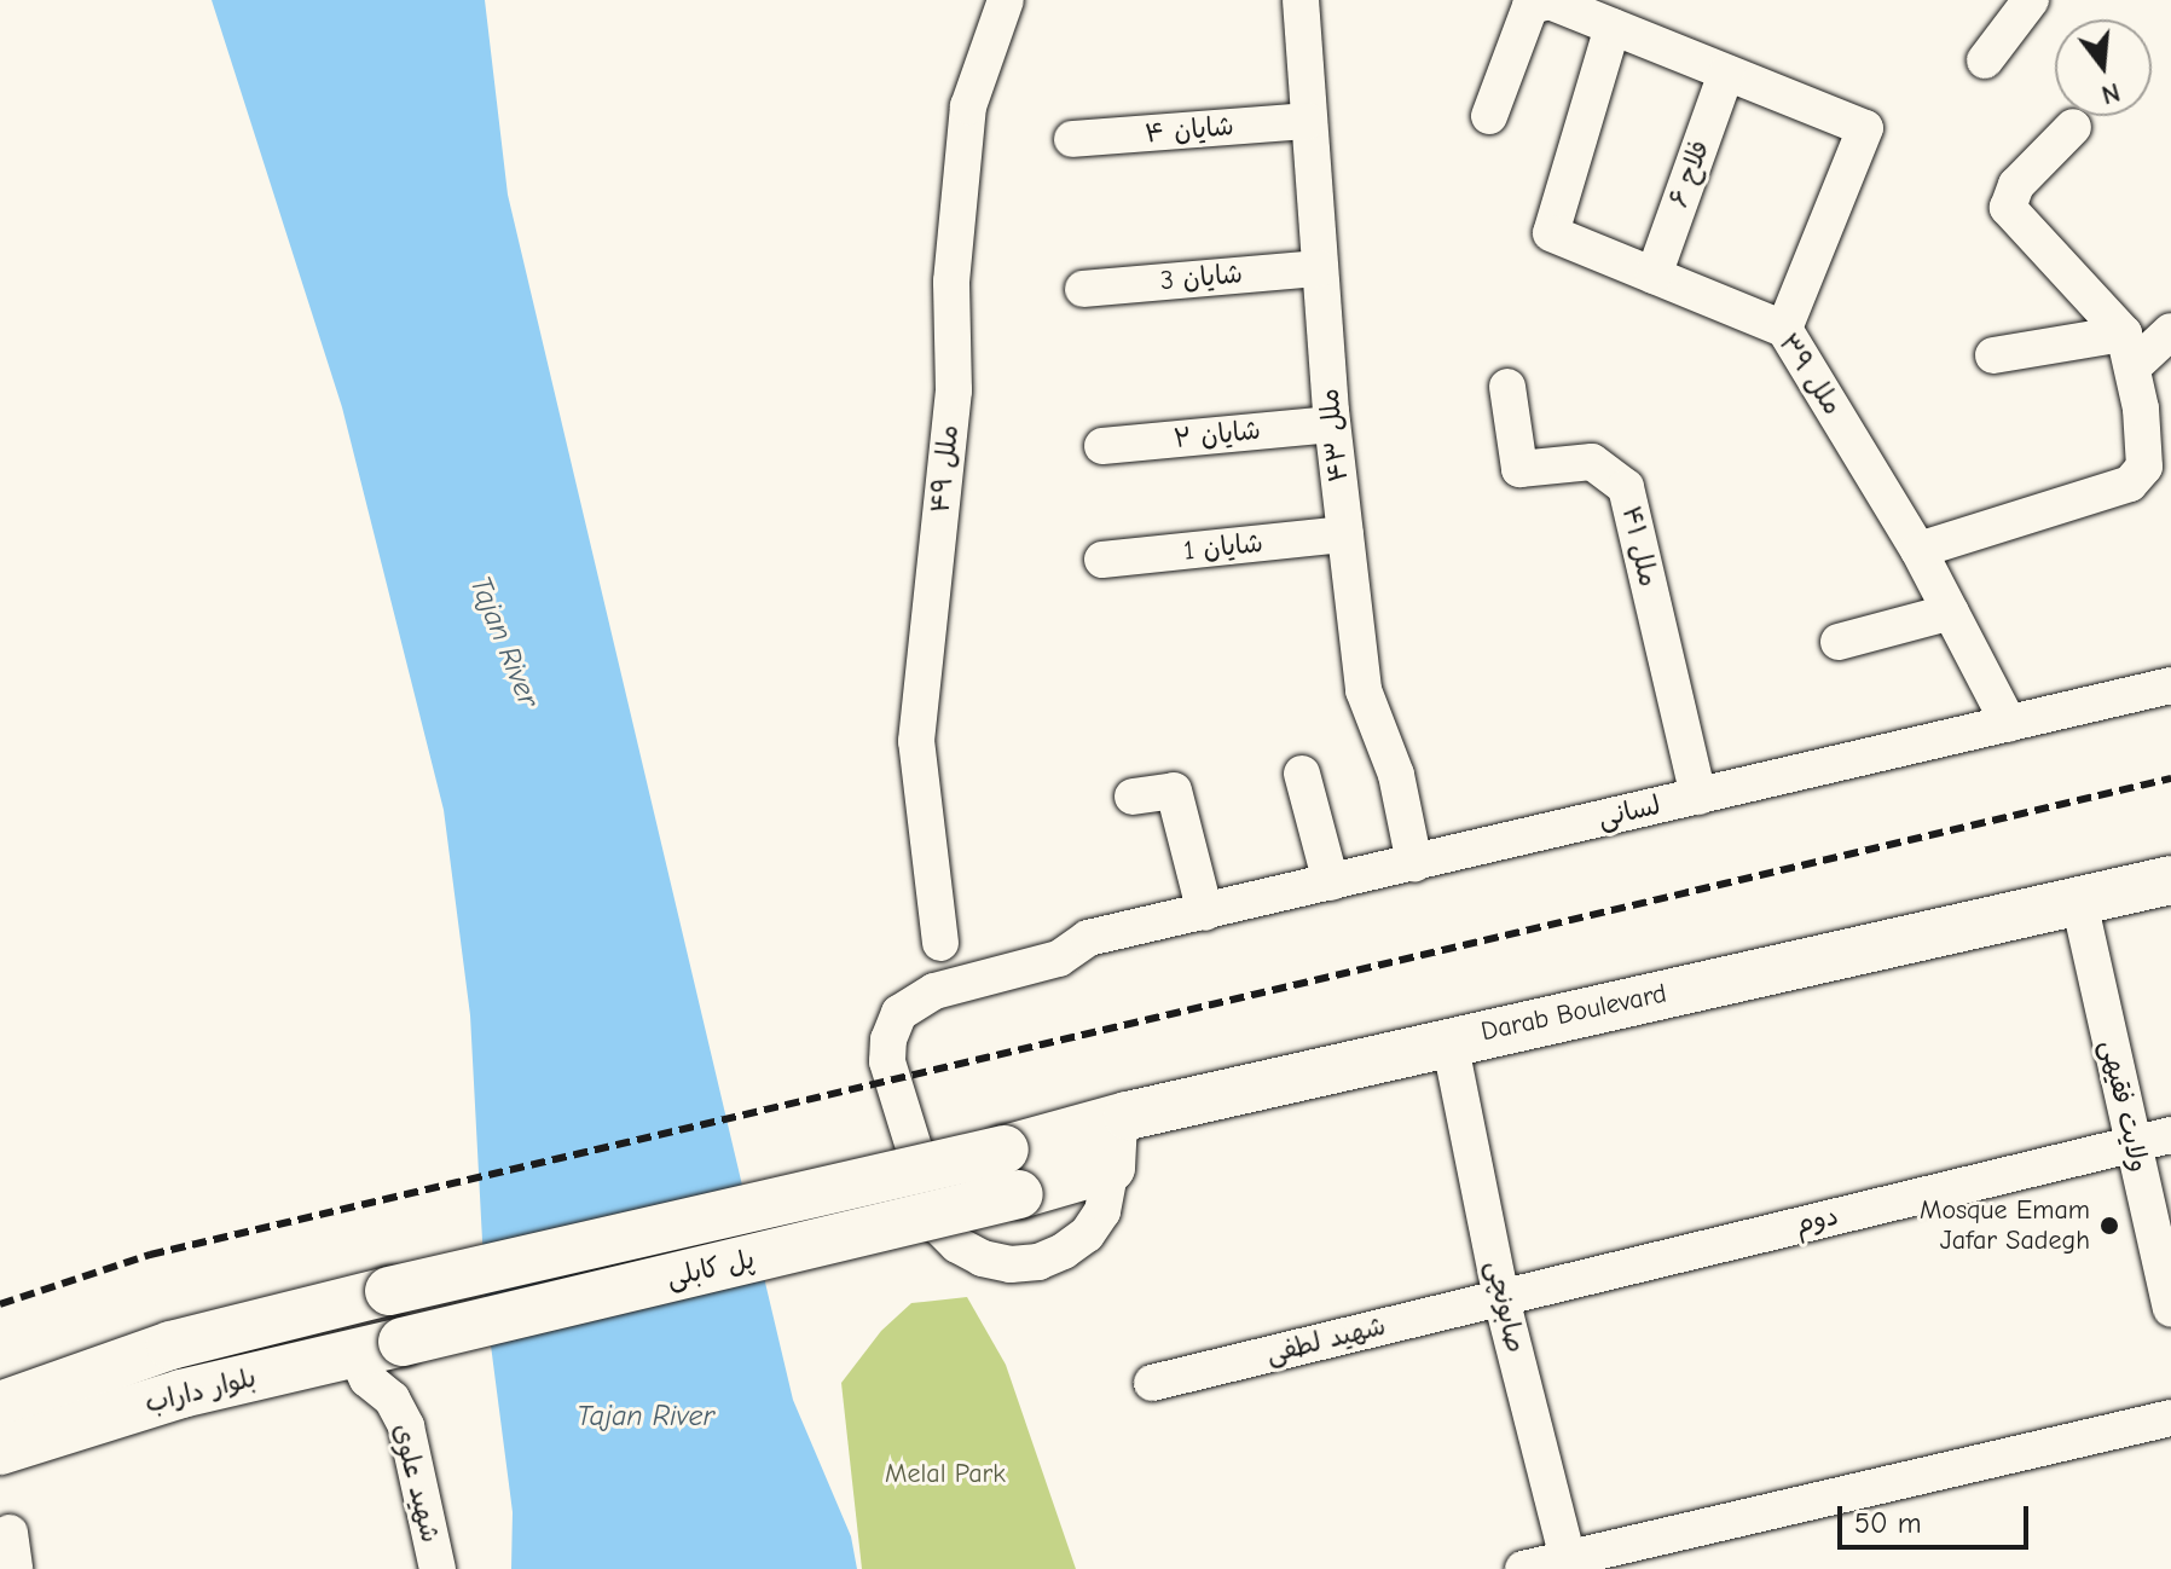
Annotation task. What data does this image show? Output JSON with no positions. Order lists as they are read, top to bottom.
{
  "streets": {
    "main road": ["Darab Boulevard", "پل کابلی", "بلوار داراب"],
    "street": [
      "شایان ۴",
      "فلاح ۶",
      "شایان 3",
      "ملل ۳۹",
      "شایان ۲",
      "ملل ۴۳",
      "ملل ۴۹",
      "ملل ۴۱",
      "شایان 1",
      "لسانی",
      "ولایت فقیهی",
      "دوم",
      "صابونچی",
      "شهید لطفی",
      "شهید علوی"
    ]
  },
  "crossings": [
    ["شایان ۴", "ملل ۴۳"],
    ["فلاح ۶", "ملل ۳۹"],
    ["شایان 3", "ملل ۴۳"],
    ["ملل ۳۹", "لسانی"],
    ["شایان ۲", "ملل ۴۳"],
    ["ملل ۴۳", "شایان 1"],
    ["ملل ۴۳", "لسانی"],
    ["ملل ۴۱", "لسانی"],
    ["لسانی", "پل کابلی"],
    ["Darab Boulevard", "ولایت فقیهی"],
    ["Darab Boulevard", "پل کابلی"],
    ["Darab Boulevard", "صابونچی"],
    ["ولایت فقیهی", "دوم"],
    ["دوم", "صابونچی"],
    ["دوم", "شهید لطفی"],
    ["پل کابلی", "بلوار داراب"],
    ["صابونچی", "شهید لطفی"],
    ["بلوار داراب", "شهید علوی"]
  ],
  "water": ["Tajan River"],
  "parks": ["Melal Park"],
  "places": ["Mosque Emam Jafar Sadegh"],
  "scale_bar": "50 m",
  "north": "bottom"
}
